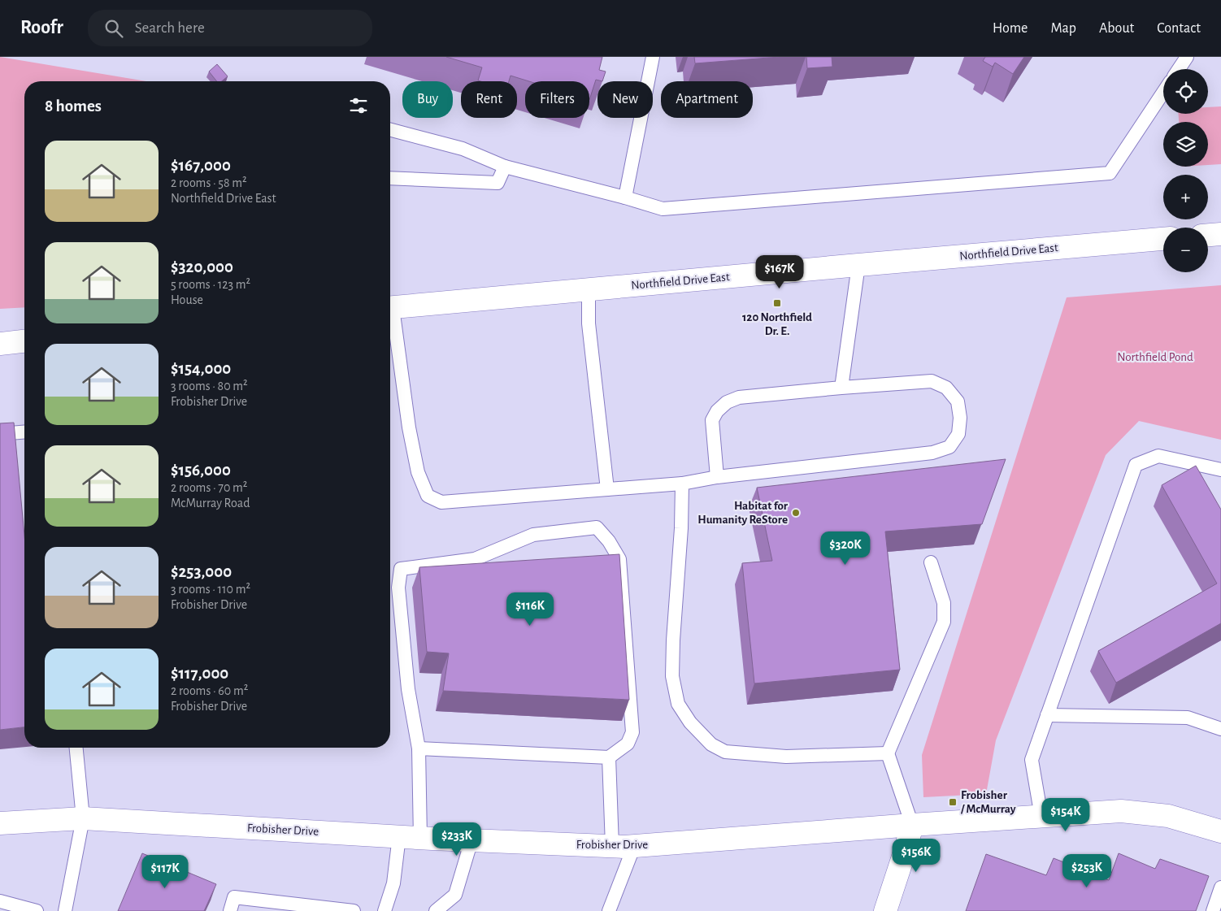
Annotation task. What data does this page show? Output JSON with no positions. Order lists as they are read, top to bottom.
{
  "streets": {
    "street": ["Northfield Drive East", "Frobisher Drive"]
  },
  "parks": ["Northfield Pond"],
  "places": {
    "transit": ["120 Northfield Dr. E.", "Frobisher / McMurray"],
    "other": ["Habitat for Humanity ReStore"]
  },
  "page": {
    "header": "Roofr",
    "search": "Search here",
    "nav": [
      "Home",
      "Map",
      "About",
      "Contact"
    ],
    "map_buttons": ["+", "−"],
    "chip": [
      "Buy",
      "Rent",
      "Filters",
      "New",
      "Apartment"
    ],
    "heading": "8 homes",
    "list": [
      {
        "name": "$167,000",
        "note": "2 rooms · 58 m² · Northfield Drive East"
      },
      {
        "name": "$320,000",
        "note": "5 rooms · 123 m² · House"
      },
      {
        "name": "$154,000",
        "note": "3 rooms · 80 m² · Frobisher Drive"
      },
      {
        "name": "$156,000",
        "note": "2 rooms · 70 m² · McMurray Road"
      },
      {
        "name": "$253,000",
        "note": "3 rooms · 110 m² · Frobisher Drive"
      },
      {
        "name": "$117,000",
        "note": "2 rooms · 60 m² · Frobisher Drive"
      }
    ],
    "price": [
      "$167K",
      "$320K",
      "$116K",
      "$154K",
      "$233K",
      "$156K",
      "$253K",
      "$117K"
    ]
  }
}
